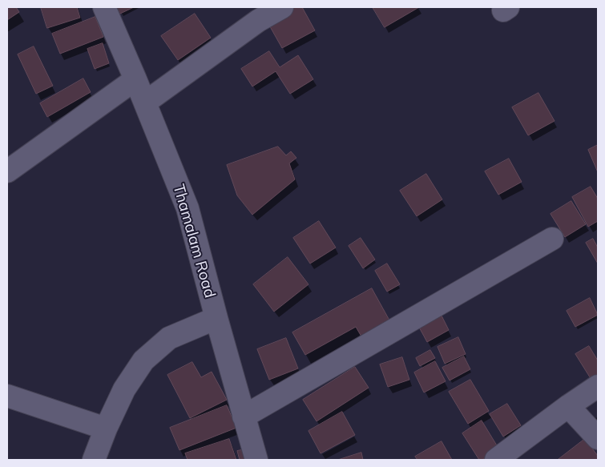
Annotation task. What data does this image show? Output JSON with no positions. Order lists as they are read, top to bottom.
{
  "streets": {
    "street": ["Thamalam Road"]
  }
}
